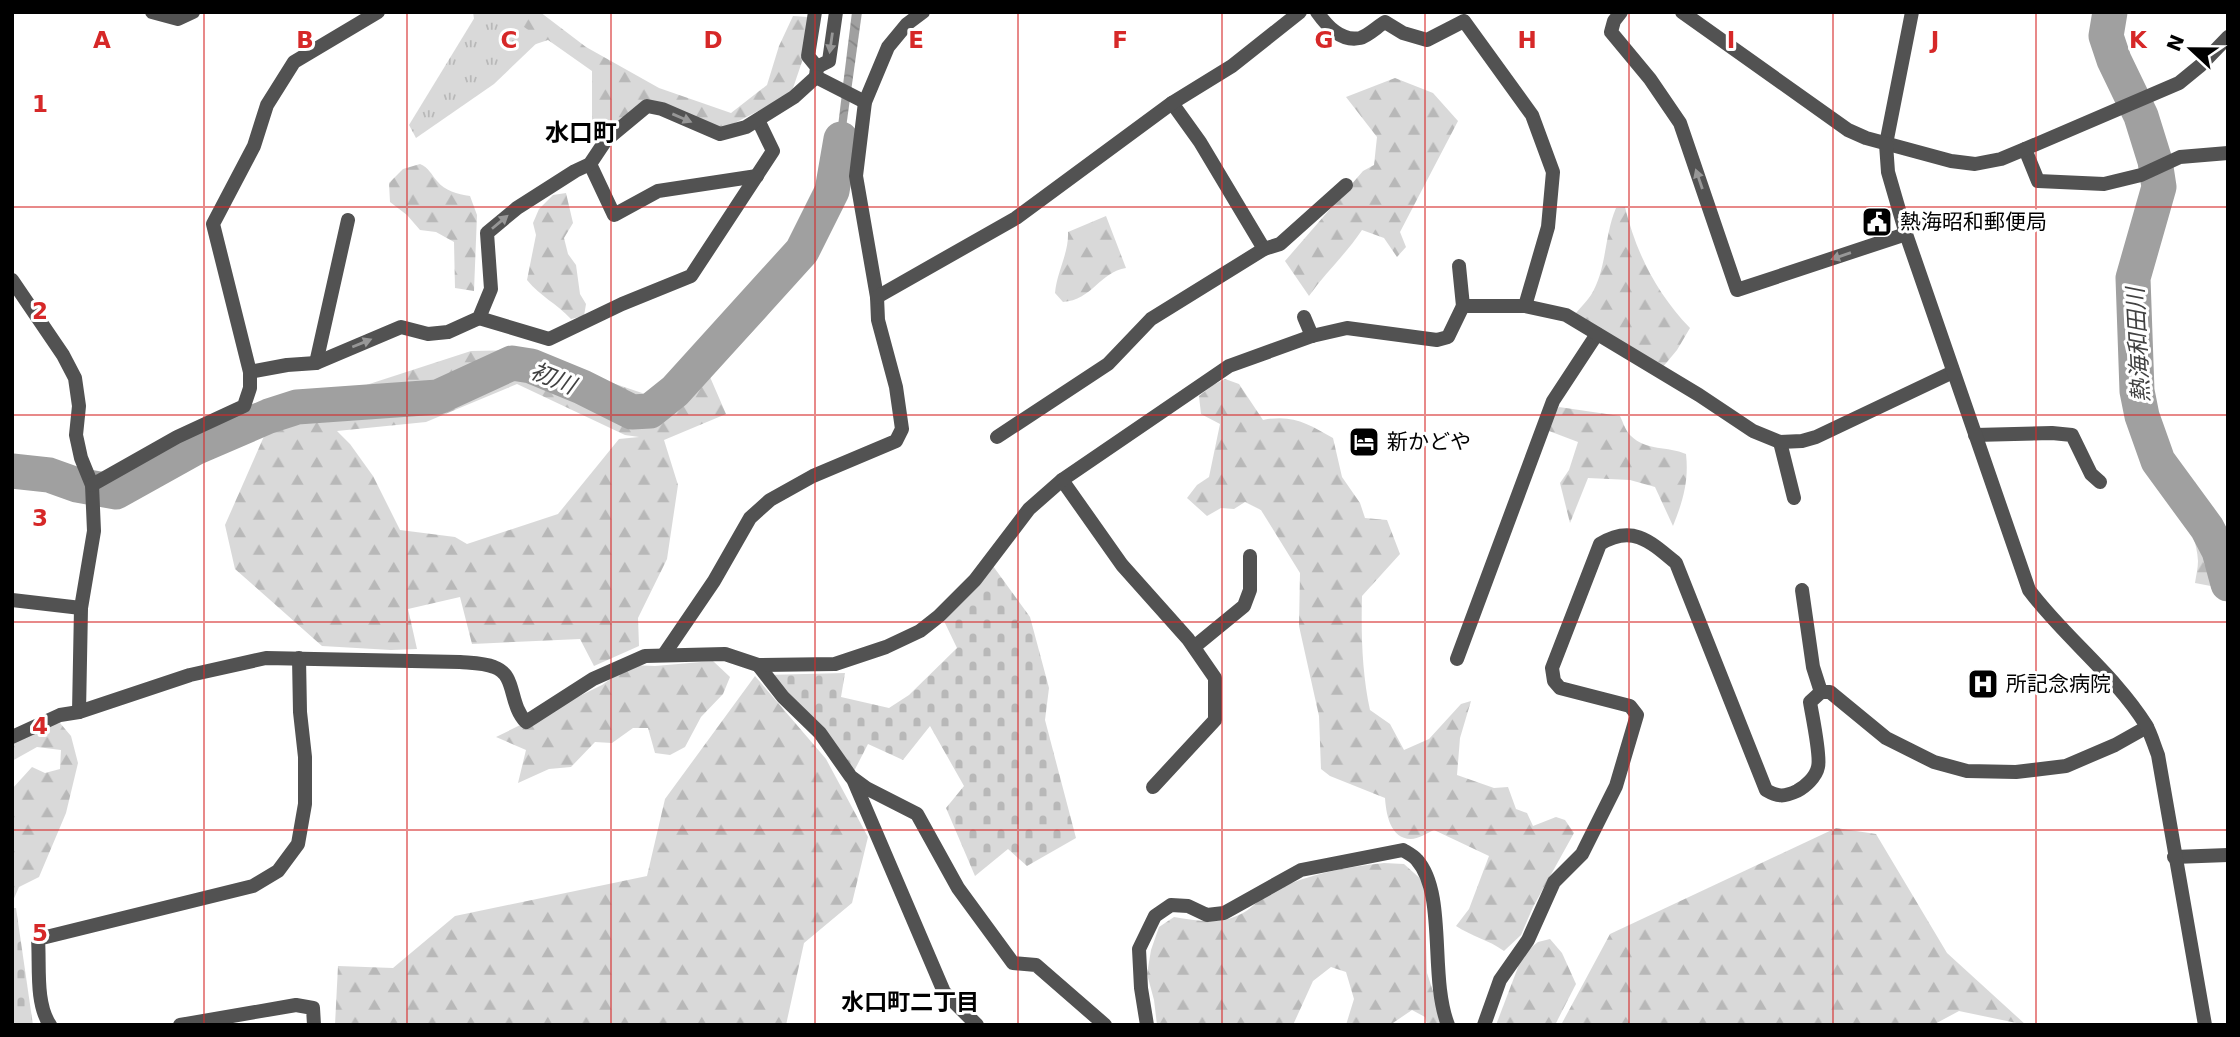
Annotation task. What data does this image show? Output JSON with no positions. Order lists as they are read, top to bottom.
{
  "districts": ["水口町", "水口町二丁目"],
  "water": ["熱海和田川", "初川"],
  "places": {
    "public building": ["熱海昭和郵便局"],
    "hotel": ["新かどや"],
    "hospital": ["所記念病院"]
  },
  "north": "left",
  "grid": {
    "columns": [
      "A",
      "B",
      "C",
      "D",
      "E",
      "F",
      "G",
      "H",
      "I",
      "J",
      "K"
    ],
    "rows": [
      "1",
      "2",
      "3",
      "4",
      "5"
    ]
  }
}
